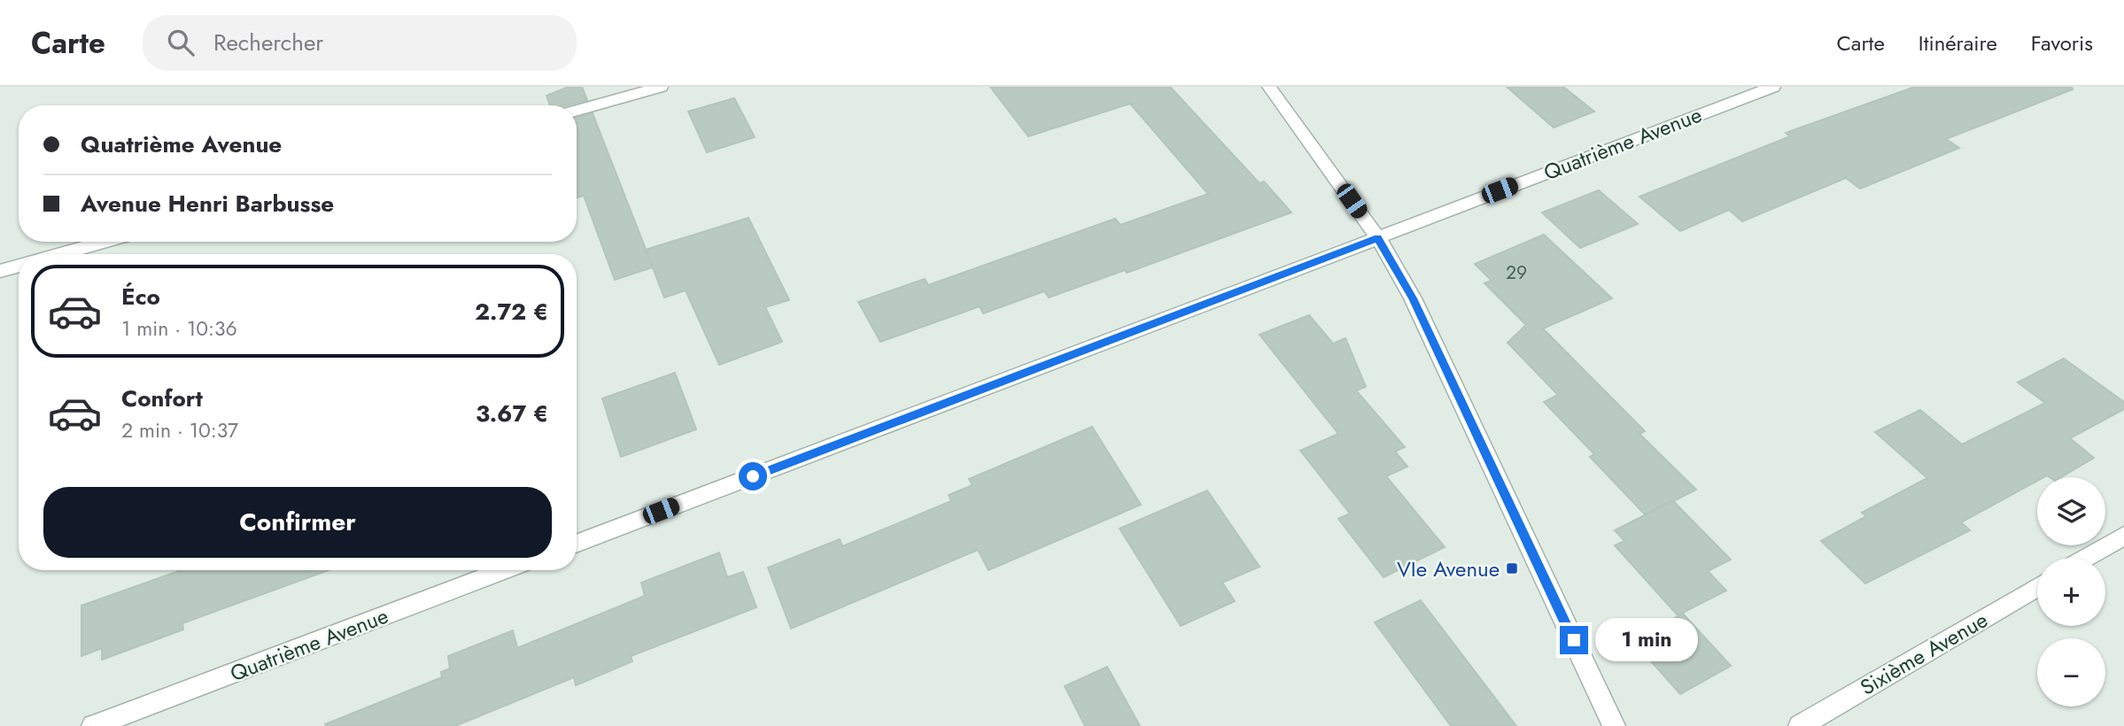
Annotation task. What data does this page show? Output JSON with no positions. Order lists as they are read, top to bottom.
{
  "streets": {
    "street": ["Quatrième Avenue", "Sixième Avenue"]
  },
  "places": {
    "transit": ["VIe Avenue"]
  },
  "house_numbers": ["29"],
  "page": {
    "header": "Carte",
    "search": "Rechercher",
    "nav": ["Carte", "Itinéraire", "Favoris"],
    "banner": ["Quatrième Avenue", "Avenue Henri Barbusse"],
    "list": [
      {
        "name": "Éco",
        "note": "1 min · 10:36",
        "value": "2.72 €"
      },
      {
        "name": "Confort",
        "note": "2 min · 10:37",
        "value": "3.67 €"
      }
    ],
    "buttons": "Confirmer",
    "map_buttons": ["+", "−"],
    "bubble": "1 min"
  }
}
